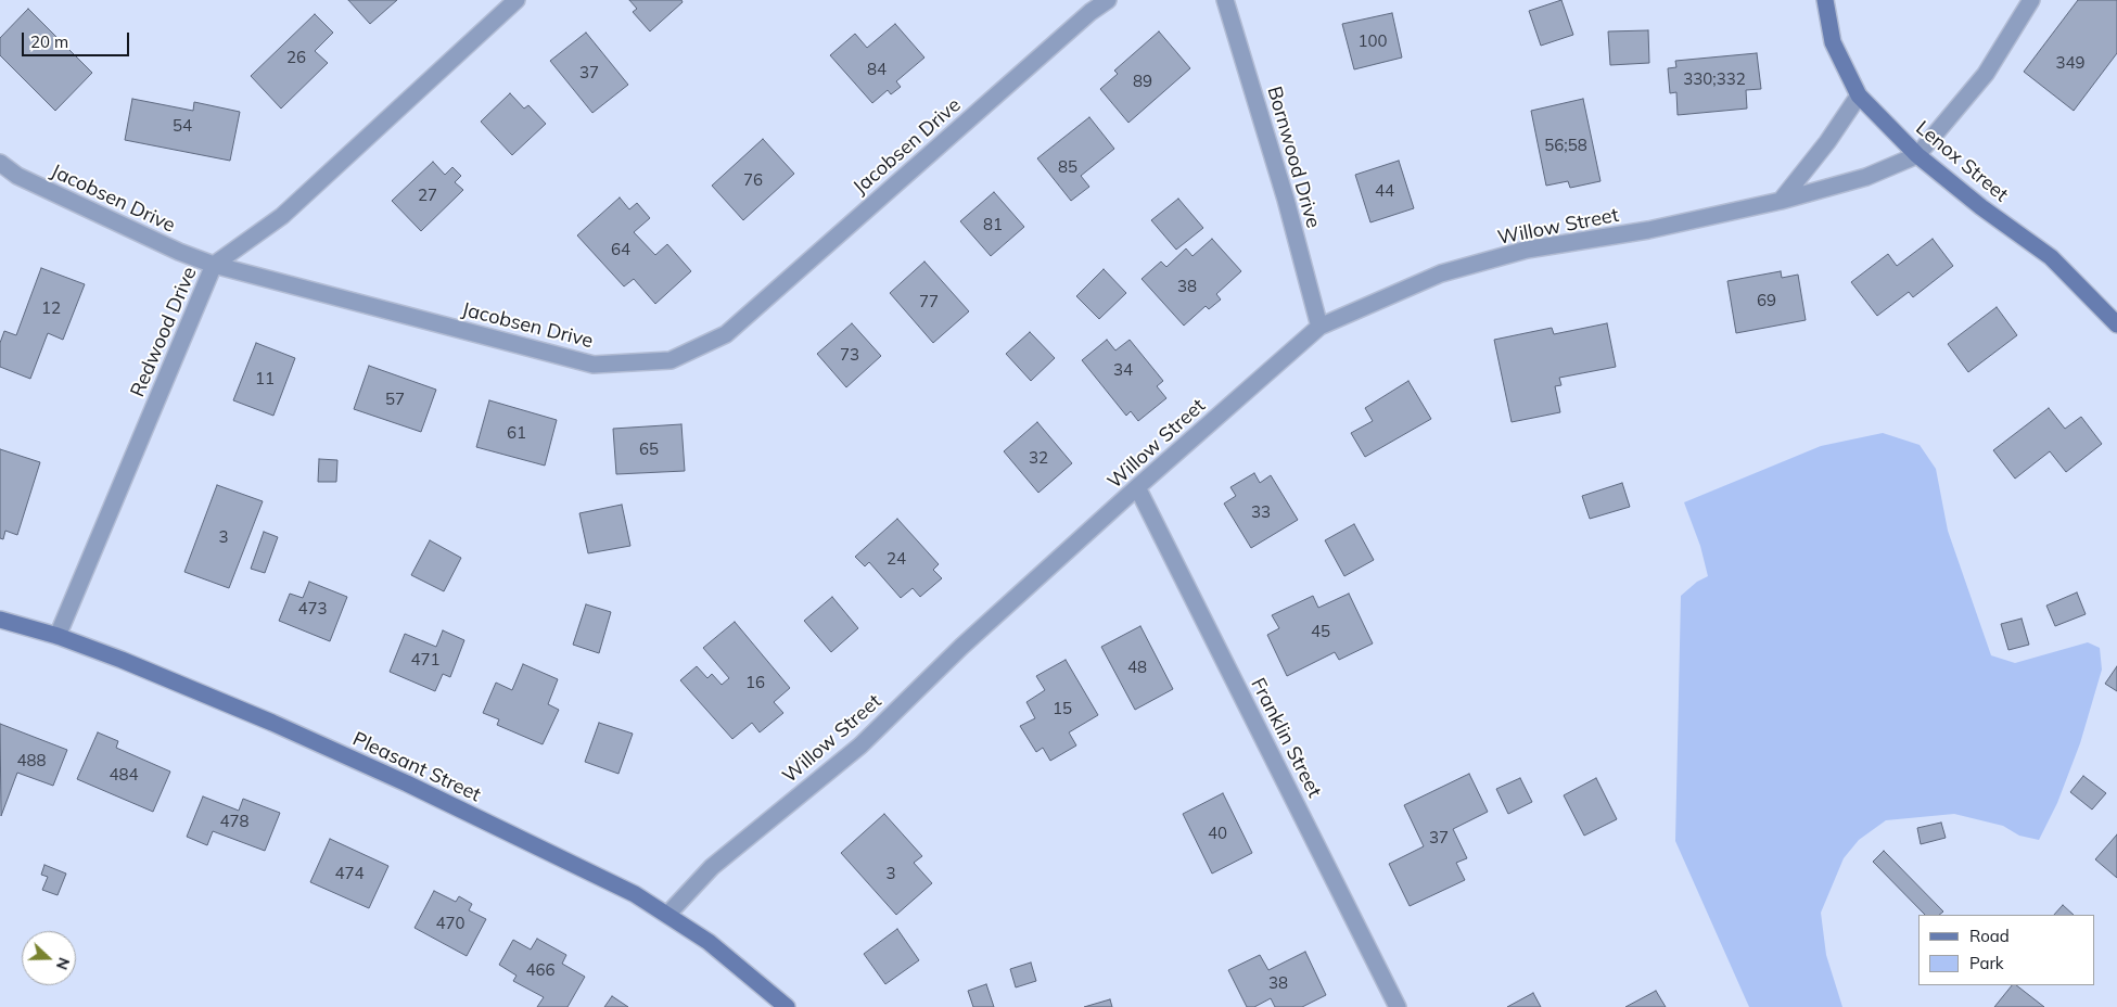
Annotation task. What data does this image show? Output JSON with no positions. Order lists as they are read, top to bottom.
{
  "streets": {
    "street": [
      "Jacobsen Drive",
      "Bornwood Drive",
      "Lenox Street",
      "Willow Street",
      "Redwood Drive",
      "Franklin Street",
      "Pleasant Street"
    ]
  },
  "crossings": [
    ["Jacobsen Drive", "Redwood Drive"],
    ["Bornwood Drive", "Willow Street"],
    ["Lenox Street", "Willow Street"],
    ["Willow Street", "Franklin Street"],
    ["Willow Street", "Pleasant Street"],
    ["Redwood Drive", "Pleasant Street"]
  ],
  "house_numbers": [
    "100",
    "26",
    "349",
    "84",
    "37",
    "330;332",
    "89",
    "54",
    "56;58",
    "85",
    "76",
    "44",
    "27",
    "81",
    "64",
    "38",
    "69",
    "77",
    "12",
    "73",
    "34",
    "11",
    "57",
    "61",
    "65",
    "32",
    "33",
    "3",
    "24",
    "473",
    "45",
    "471",
    "48",
    "16",
    "15",
    "488",
    "484",
    "478",
    "40",
    "37",
    "474",
    "3",
    "470",
    "466",
    "38"
  ],
  "legend": ["Road", "Park"],
  "scale_bar": "20 m",
  "north": "right"
}
